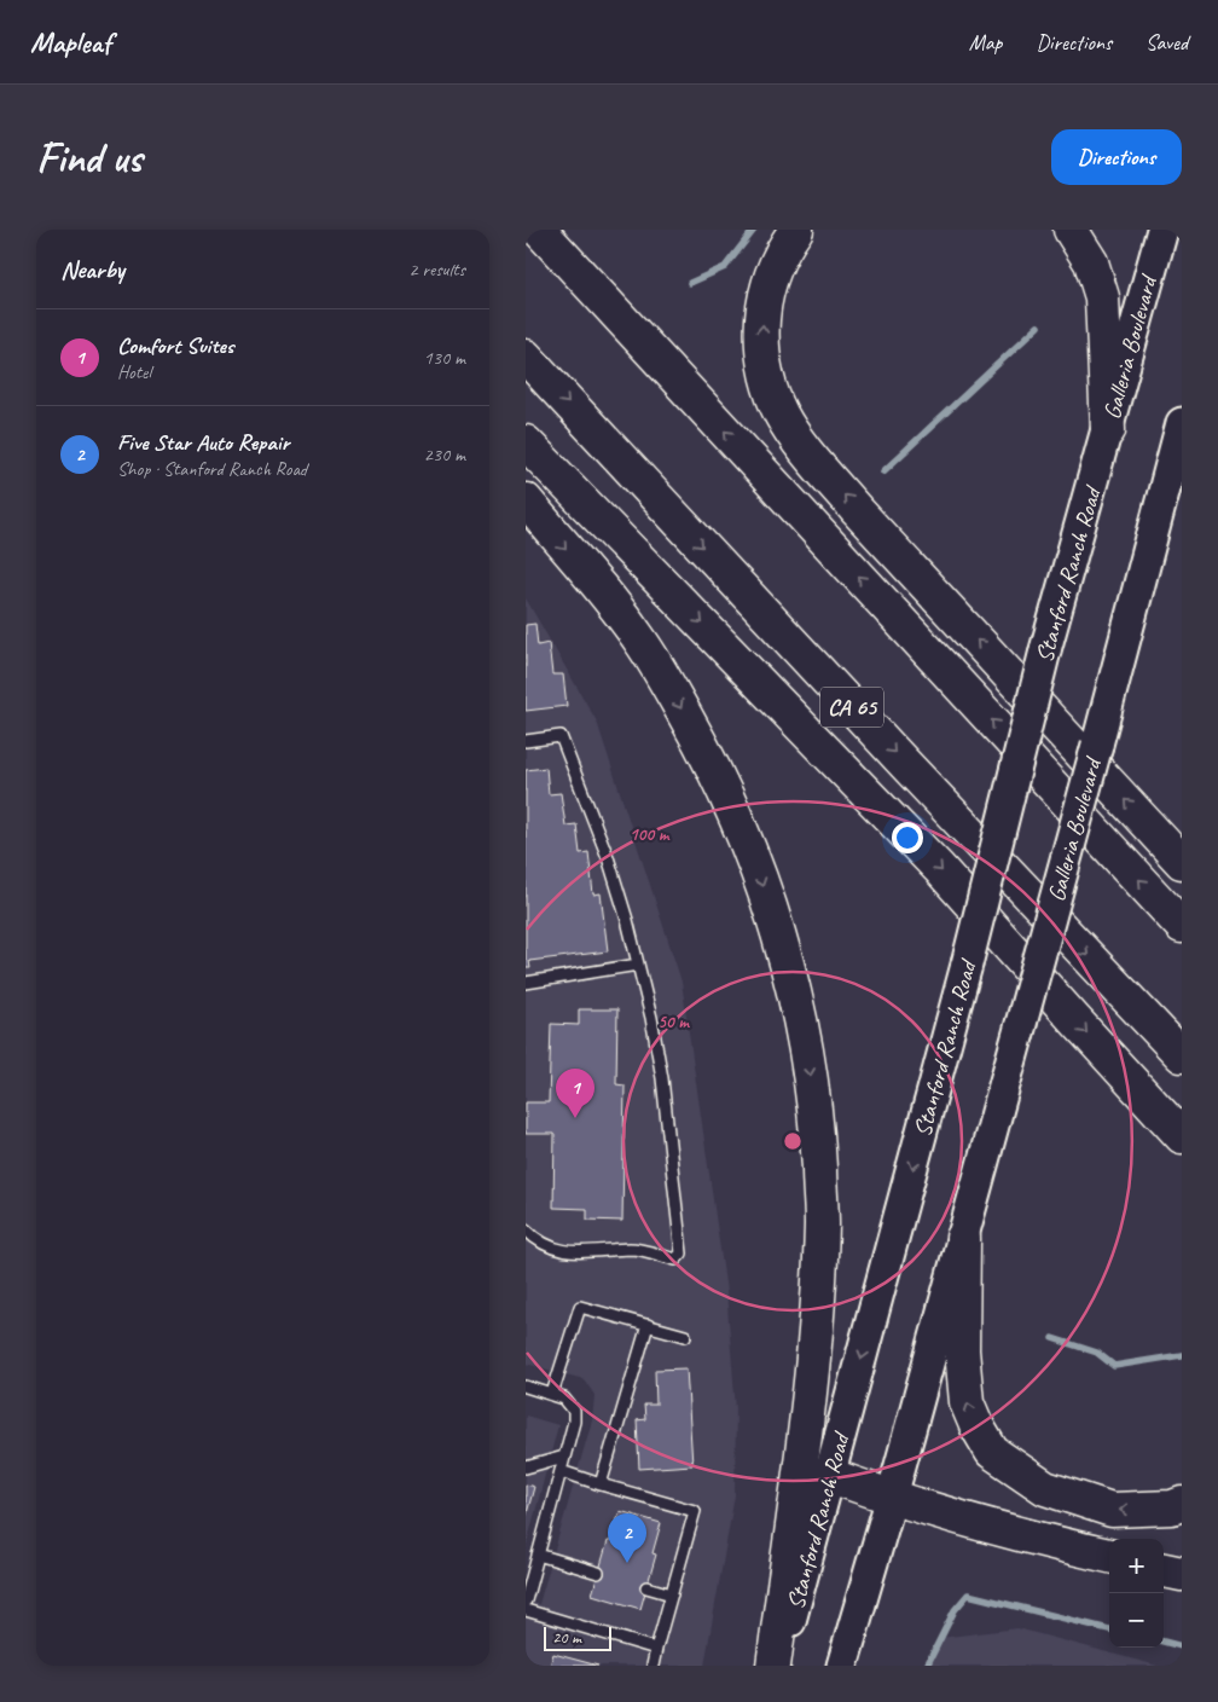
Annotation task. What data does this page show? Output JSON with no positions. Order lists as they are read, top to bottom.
{
  "streets": {
    "highway": ["CA 65"],
    "main road": ["Galleria Boulevard", "Stanford Ranch Road"]
  },
  "crossings": [
    ["Galleria Boulevard", "Stanford Ranch Road"]
  ],
  "one_way": ["Stanford Ranch Road"],
  "scale_bar": "20 m",
  "page": {
    "header": "Mapleaf",
    "nav": ["Map", "Directions", "Saved"],
    "buttons": "Directions",
    "title": "Find us",
    "heading": ["Nearby", "2 results"],
    "list": [
      {
        "mark": "1",
        "name": "Comfort Suites",
        "note": "Hotel",
        "value": "130 m"
      },
      {
        "mark": "2",
        "name": "Five Star Auto Repair",
        "note": "Shop · Stanford Ranch Road",
        "value": "230 m"
      }
    ],
    "pins": ["1", "2"],
    "map_buttons": ["+", "−"],
    "scale": "20 m"
  },
  "rings": ["100 m", "50 m"]
}
